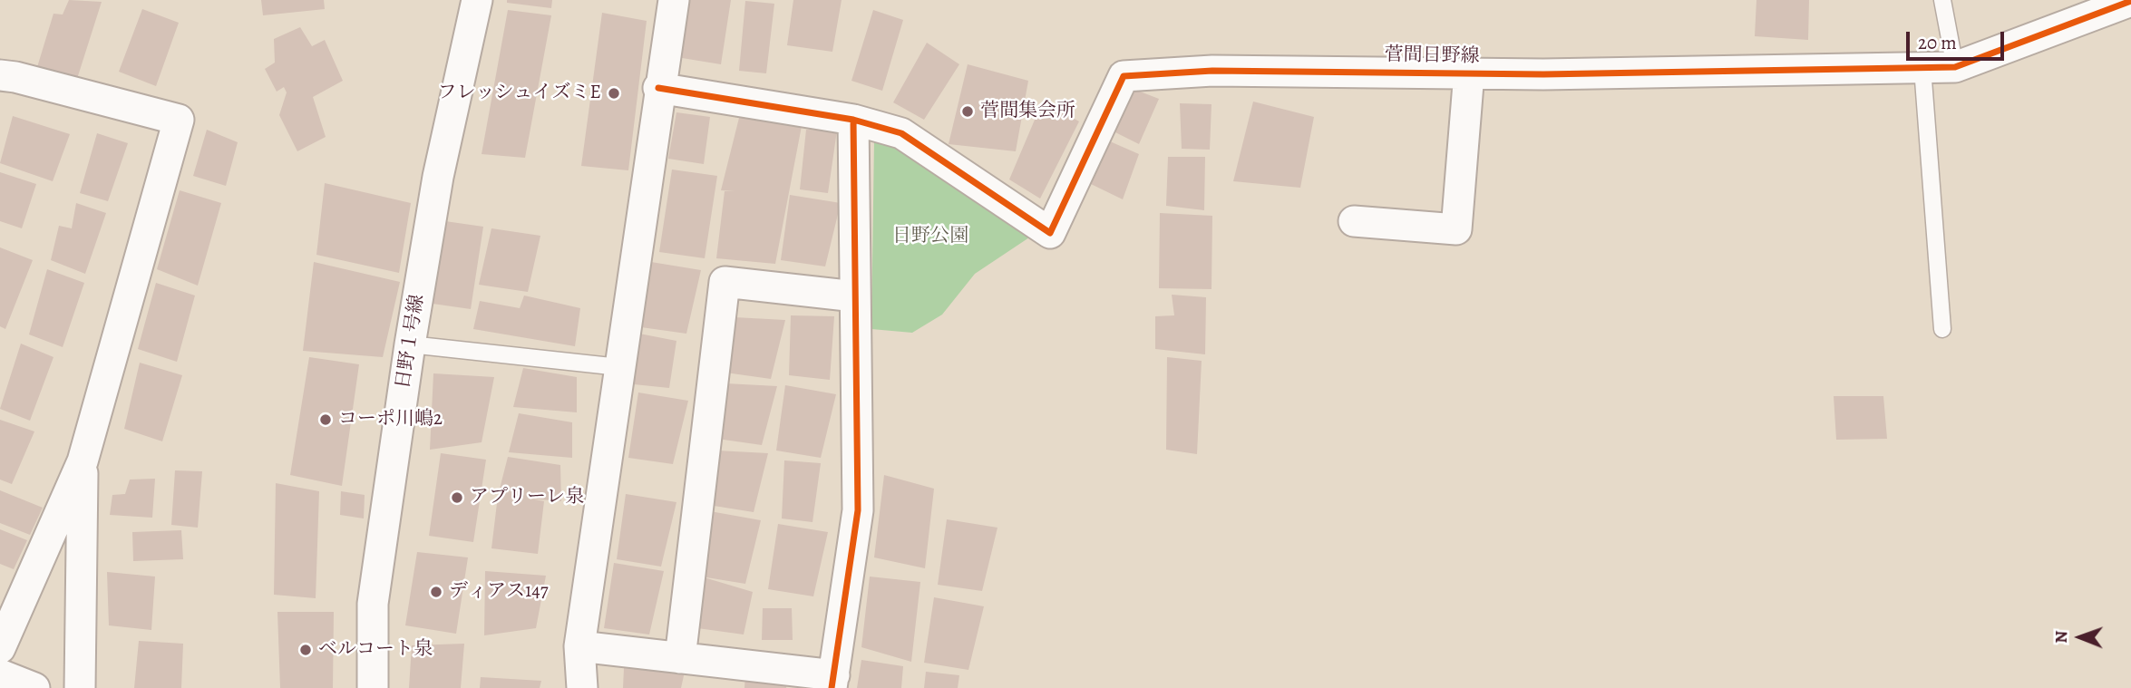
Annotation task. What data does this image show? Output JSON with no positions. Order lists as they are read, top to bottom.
{
  "streets": {
    "street": ["菅間日野線", "日野１号線"]
  },
  "parks": ["日野公園"],
  "places": [
    "フレッシュイズミE",
    "菅間集会所",
    "コーポ川嶋2",
    "アプリーレ泉",
    "ディアス147",
    "ベルコート泉"
  ],
  "scale_bar": "20 m",
  "north": "left"
}
